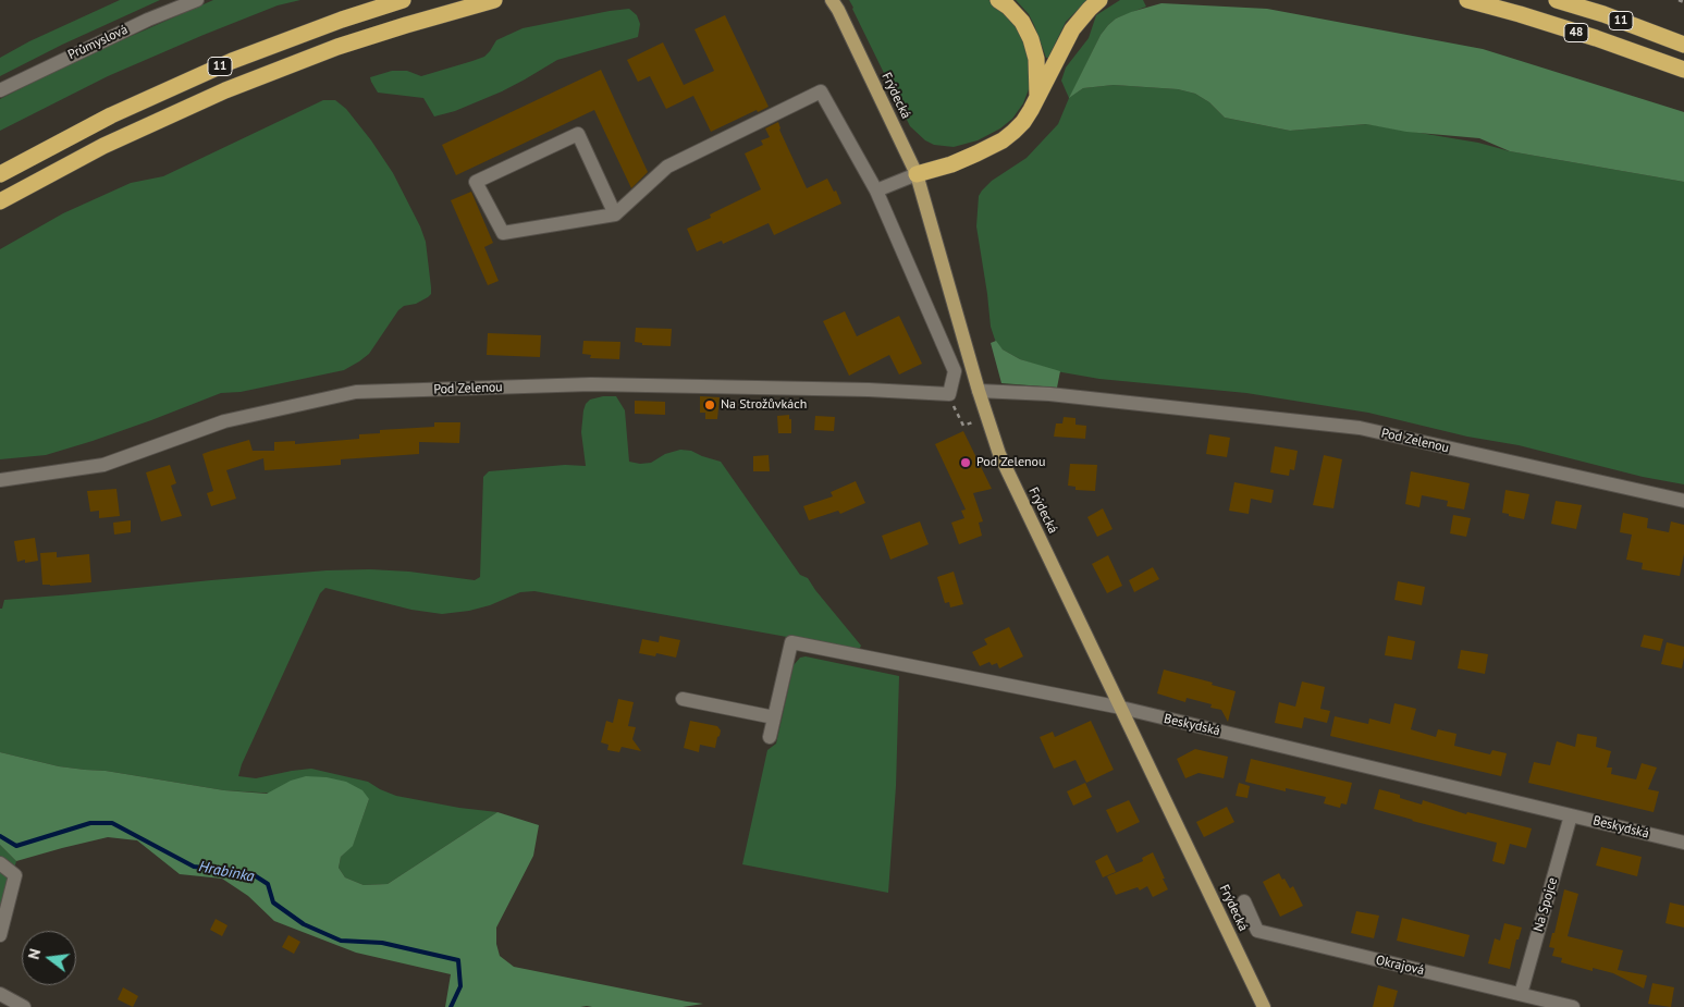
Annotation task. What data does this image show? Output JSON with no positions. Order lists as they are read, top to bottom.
{
  "streets": {
    "highway": ["11", "48"],
    "main road": ["Frýdecká"],
    "street": [
      "Průmyslová",
      "Pod Zelenou",
      "Beskydská",
      "Na Spojce",
      "Okrajová"
    ]
  },
  "crossings": [
    ["Frýdecká", "Pod Zelenou"],
    ["Frýdecká", "Beskydská"],
    ["Beskydská", "Na Spojce"],
    ["Na Spojce", "Okrajová"]
  ],
  "water": ["Hrabinka"],
  "places": ["Na Strožůvkách", "Pod Zelenou"],
  "north": "left"
}
